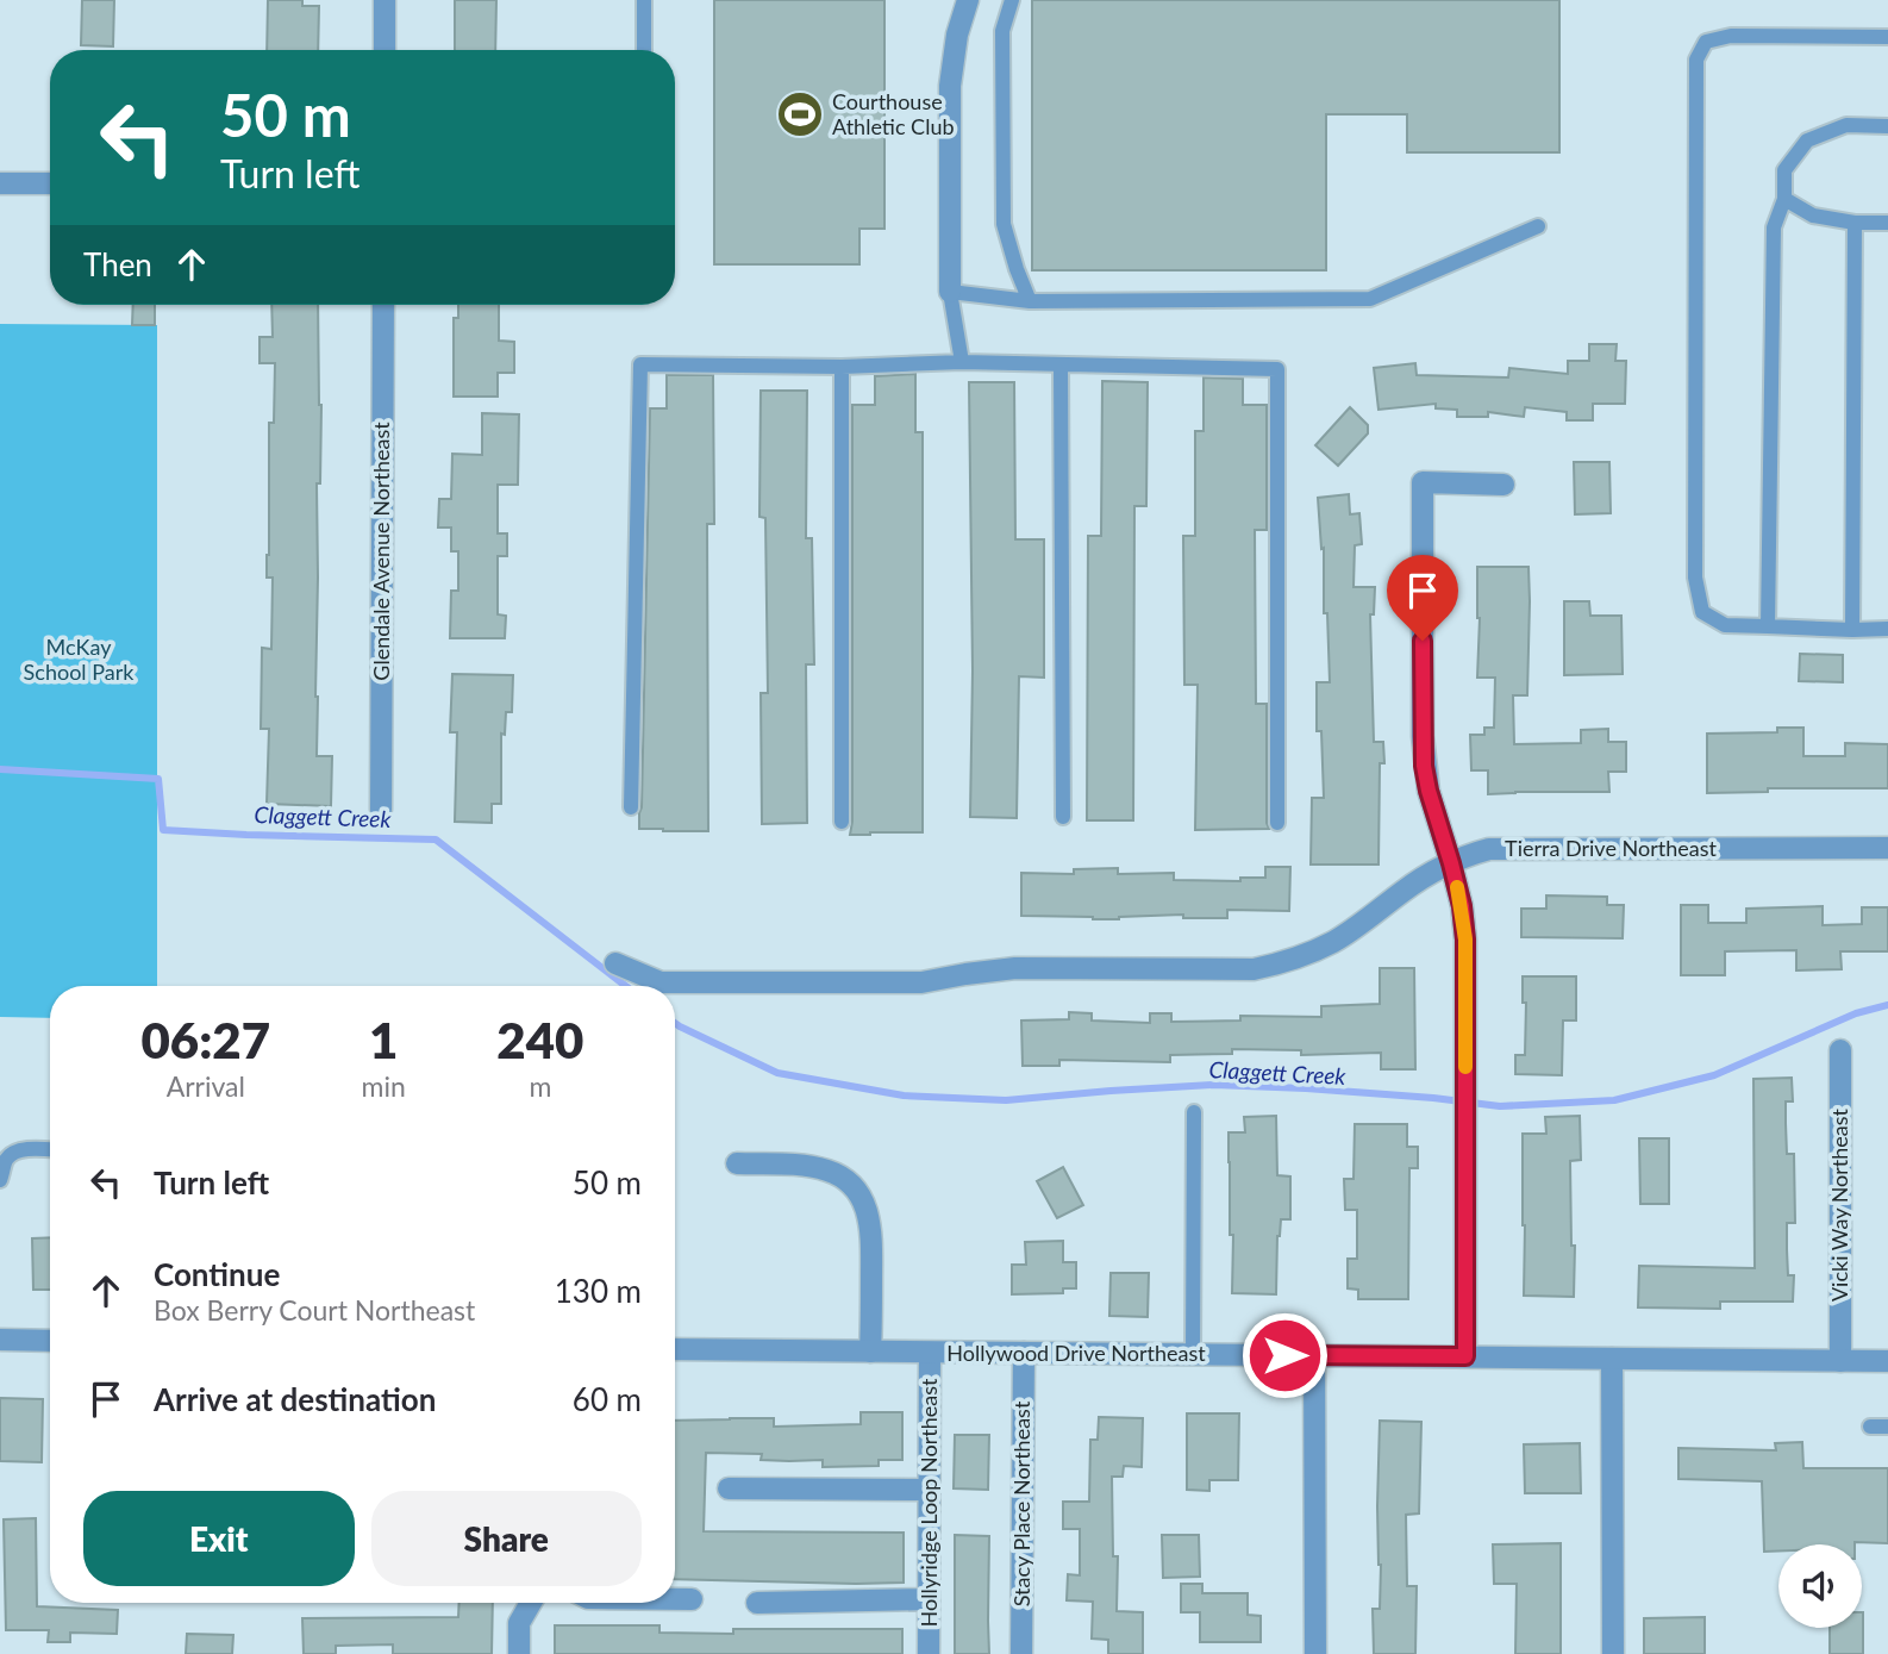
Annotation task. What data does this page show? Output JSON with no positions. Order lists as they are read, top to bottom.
{
  "streets": {
    "street": [
      "Glendale Avenue Northeast",
      "Tierra Drive Northeast",
      "Vicki Way Northeast",
      "Hollywood Drive Northeast",
      "Hollyridge Loop Northeast",
      "Stacy Place Northeast"
    ]
  },
  "crossings": [
    ["Vicki Way Northeast", "Hollywood Drive Northeast"],
    ["Hollywood Drive Northeast", "Hollyridge Loop Northeast"],
    ["Hollywood Drive Northeast", "Stacy Place Northeast"]
  ],
  "water": ["Claggett Creek"],
  "parks": ["McKay School Park"],
  "places": {
    "sports": ["Courthouse Athletic Club"]
  },
  "page": {
    "turn": ["50 m", "Turn left"],
    "then": "Then",
    "eta": [
      "06:27",
      "Arrival",
      "1",
      "min",
      "240",
      "m"
    ],
    "list": [
      {
        "name": "Turn left",
        "value": "50 m"
      },
      {
        "name": "Continue",
        "note": "Box Berry Court Northeast",
        "value": "130 m"
      },
      {
        "name": "Arrive at destination",
        "value": "60 m"
      }
    ],
    "buttons": ["Exit", "Share"]
  }
}
